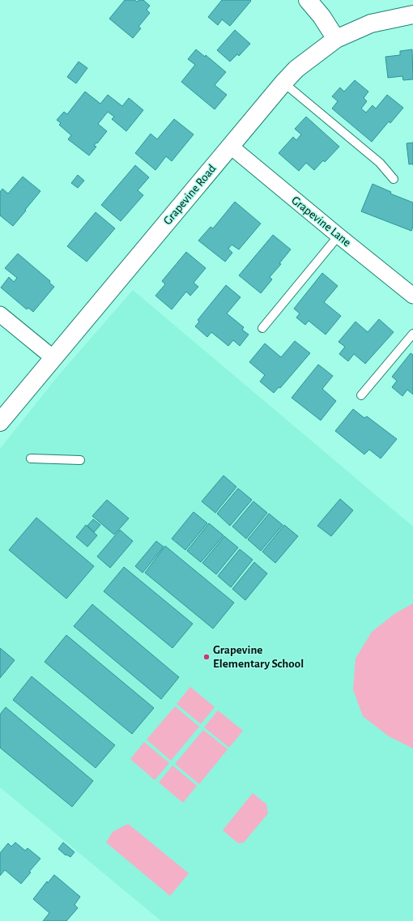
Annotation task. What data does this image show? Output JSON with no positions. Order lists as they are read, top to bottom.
{
  "streets": {
    "main road": ["Grapevine Road"],
    "street": ["Grapevine Lane"]
  },
  "crossings": [
    ["Grapevine Road", "Grapevine Lane"]
  ],
  "places": ["Grapevine Elementary School"]
}
